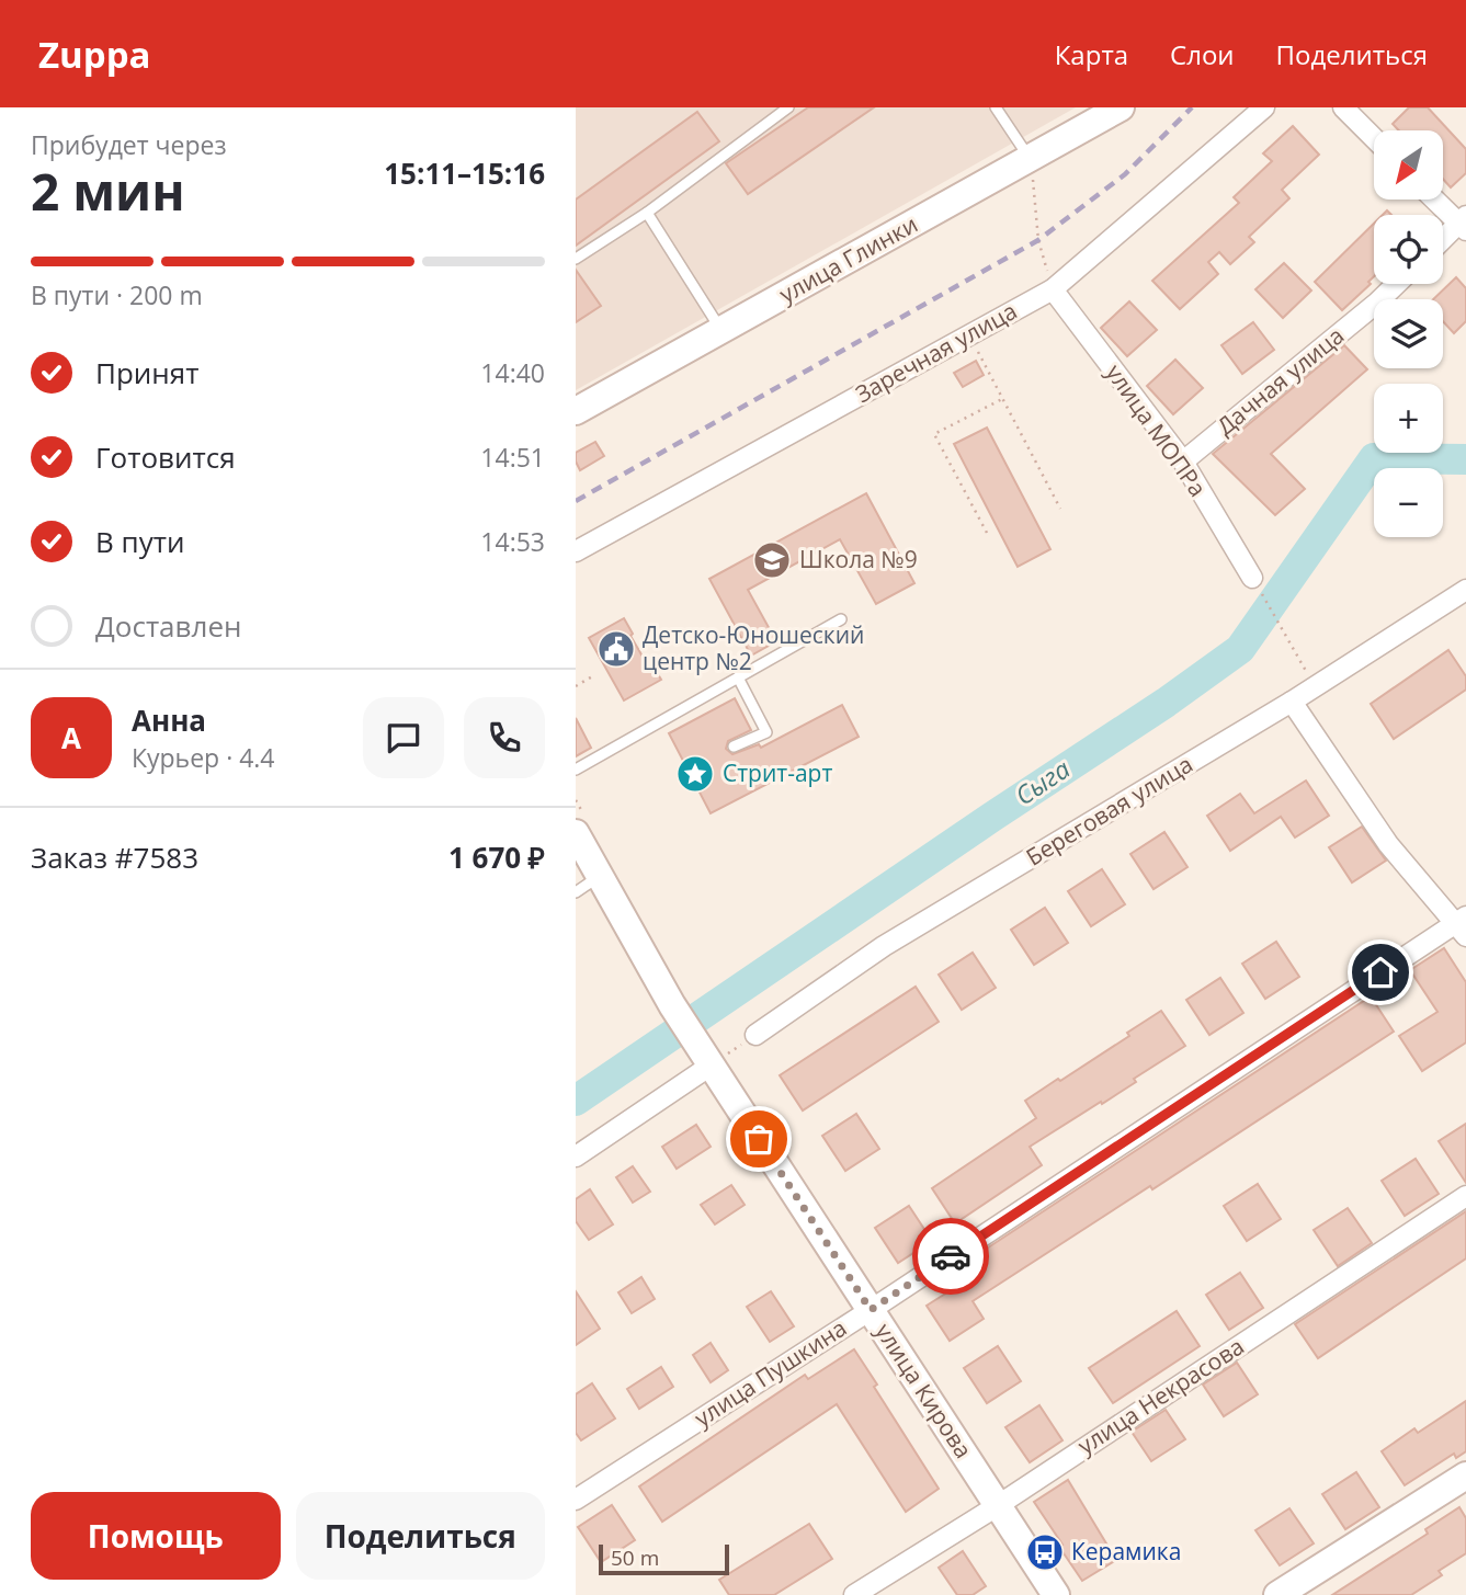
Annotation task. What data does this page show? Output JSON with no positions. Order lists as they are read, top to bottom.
{
  "streets": {
    "main road": ["улица Глинки", "улица Кирова"],
    "street": [
      "Заречная улица",
      "Дачная улица",
      "улица МОПРа",
      "Береговая улица",
      "улица Пушкина",
      "улица Некрасова"
    ]
  },
  "crossings": [
    ["Заречная улица", "улица МОПРа"],
    ["Дачная улица", "улица МОПРа"],
    ["улица Пушкина", "улица Кирова"],
    ["улица Кирова", "улица Некрасова"]
  ],
  "water": ["Сыга"],
  "places": {
    "school or university": ["Школа №9"],
    "public building": ["Детско-Юношеский центр №2"],
    "place": ["Стрит-арт"],
    "bus stop": ["Керамика"]
  },
  "scale_bar": "50 m",
  "north": "bottom left",
  "page": {
    "header": "Zuppa",
    "nav": ["Карта", "Слои", "Поделиться"],
    "heading": ["2 мин", "Прибудет через", "15:11–15:16"],
    "panel": [
      "Анна",
      "Курьер · 4.4",
      "Заказ #7583",
      "1 670 ₽"
    ],
    "map_buttons": ["+", "−"],
    "bar": "В пути · 200 m",
    "list": [
      ["Принят", "14:40"],
      ["Готовится", "14:51"],
      ["В пути", "14:53"],
      "Доставлен"
    ],
    "round": "А",
    "buttons": ["Помощь", "Поделиться"],
    "scale": "50 m"
  }
}
